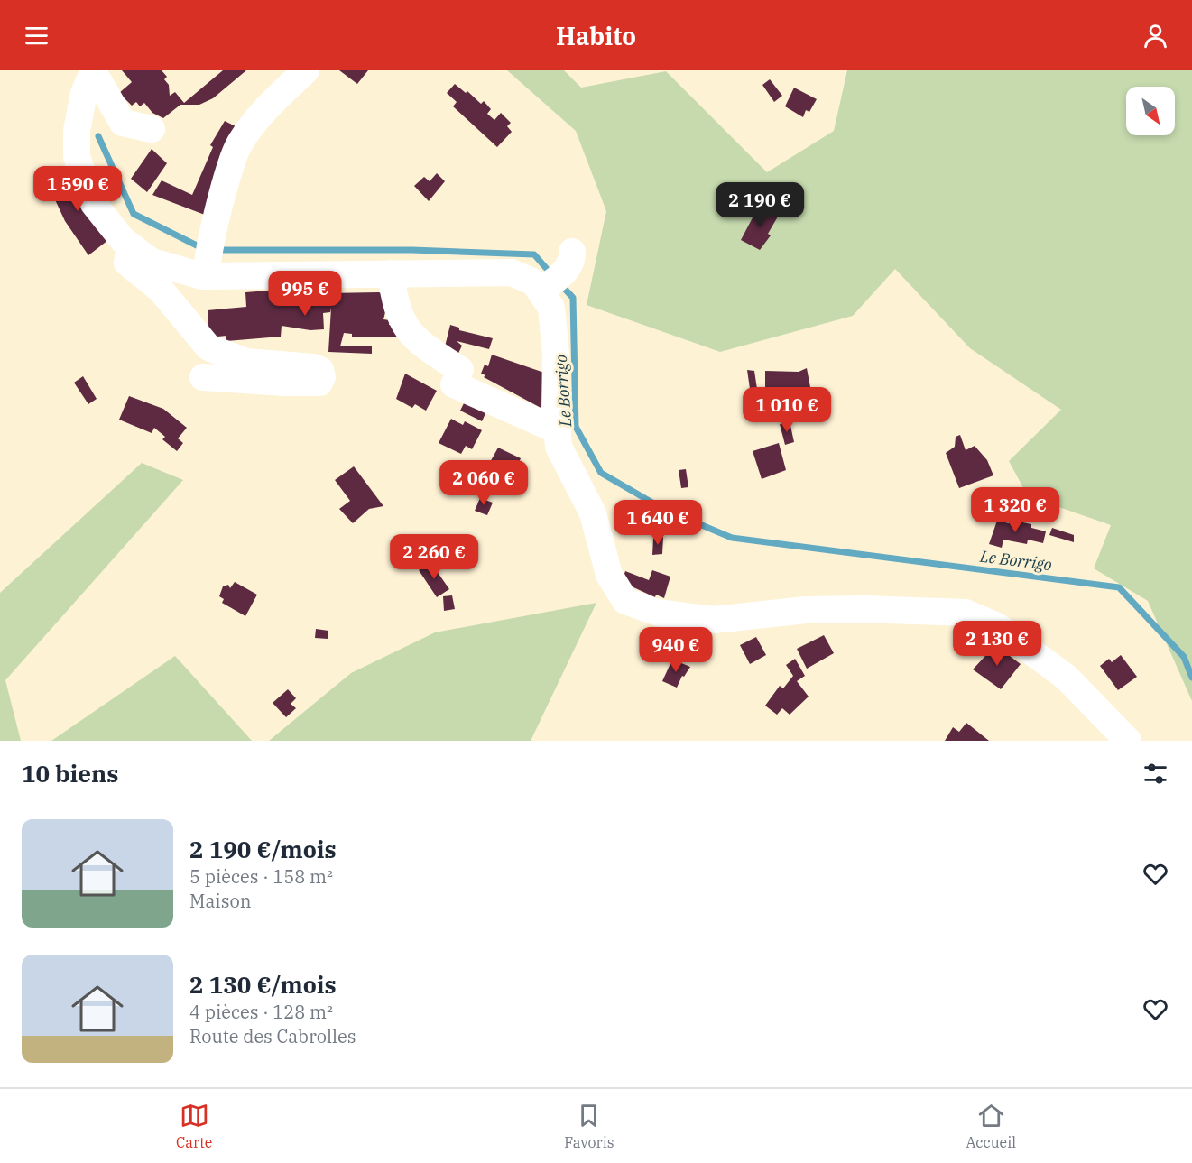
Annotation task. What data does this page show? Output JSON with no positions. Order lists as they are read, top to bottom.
{
  "water": ["Le Borrigo"],
  "north": "bottom right",
  "page": {
    "header": "Habito",
    "price": [
      "1 590 €",
      "2 190 €",
      "995 €",
      "1 010 €",
      "2 060 €",
      "1 320 €",
      "1 640 €",
      "2 260 €",
      "2 130 €",
      "940 €"
    ],
    "heading": "10 biens",
    "list": [
      {
        "name": "2 190 €/mois",
        "note": "5 pièces · 158 m² · Maison"
      },
      {
        "name": "2 130 €/mois",
        "note": "4 pièces · 128 m² · Route des Cabrolles"
      }
    ],
    "tabs": ["Carte", "Favoris", "Accueil"]
  }
}
